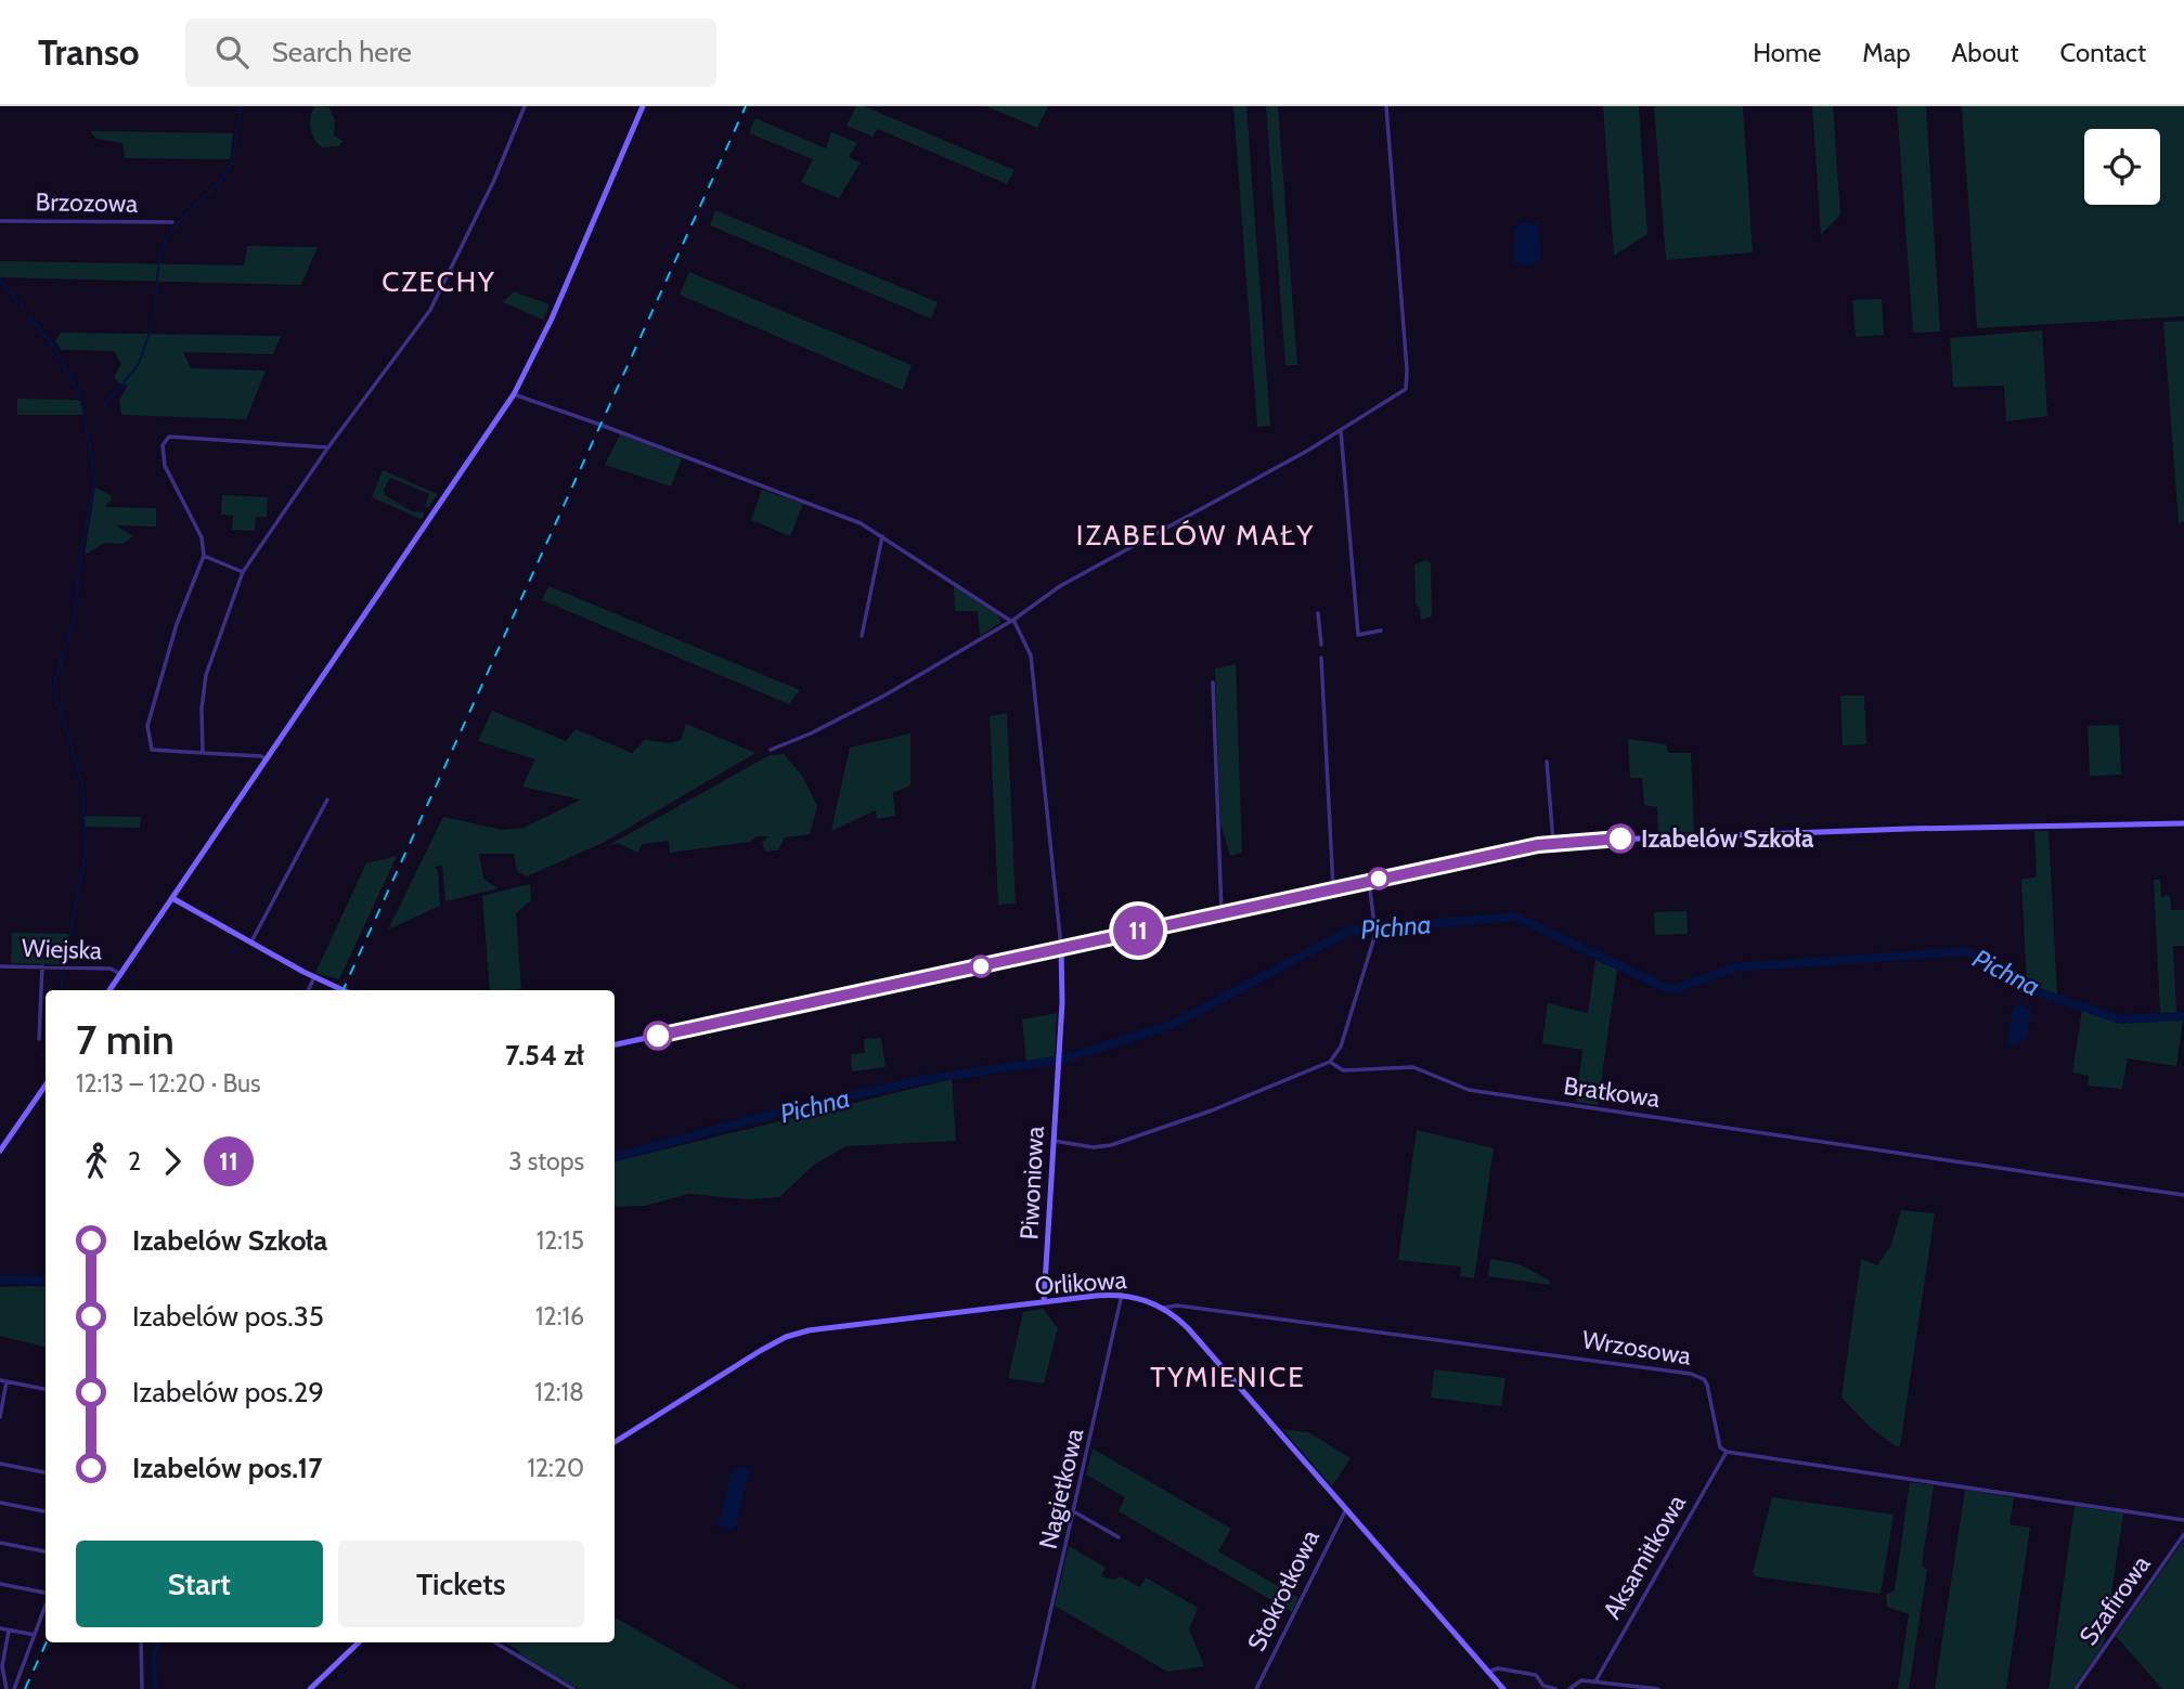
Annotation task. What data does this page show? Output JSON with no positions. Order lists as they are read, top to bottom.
{
  "streets": {
    "street": [
      "Brzozowa",
      "Wiejska",
      "Bratkowa",
      "Piwoniowa",
      "Orlikowa",
      "Wrzosowa",
      "Nagietkowa",
      "Aksamitkowa",
      "Stokrotkowa",
      "Szafirowa"
    ]
  },
  "crossings": [
    ["Piwoniowa", "Orlikowa"],
    ["Orlikowa", "Wrzosowa"],
    ["Orlikowa", "Nagietkowa"],
    ["Orlikowa", "Stokrotkowa"],
    ["Wrzosowa", "Aksamitkowa"]
  ],
  "districts": ["CZECHY", "IZABELÓW MAŁY", "TYMIENICE"],
  "water": ["Pichna"],
  "places": ["Izabelów Szkoła"],
  "lines": ["bus line 11"],
  "page": {
    "header": "Transo",
    "search": "Search here",
    "nav": [
      "Home",
      "Map",
      "About",
      "Contact"
    ],
    "on_map": "11",
    "heading": ["7 min", "12:13 – 12:20 · Bus", "7.54 zł"],
    "legs": ["2", "11", "3 stops"],
    "list": [
      {
        "name": "Izabelów Szkoła",
        "value": "12:15"
      },
      {
        "name": "Izabelów pos.35",
        "value": "12:16"
      },
      {
        "name": "Izabelów pos.29",
        "value": "12:18"
      },
      {
        "name": "Izabelów pos.17",
        "value": "12:20"
      }
    ],
    "buttons": ["Start", "Tickets"]
  }
}
